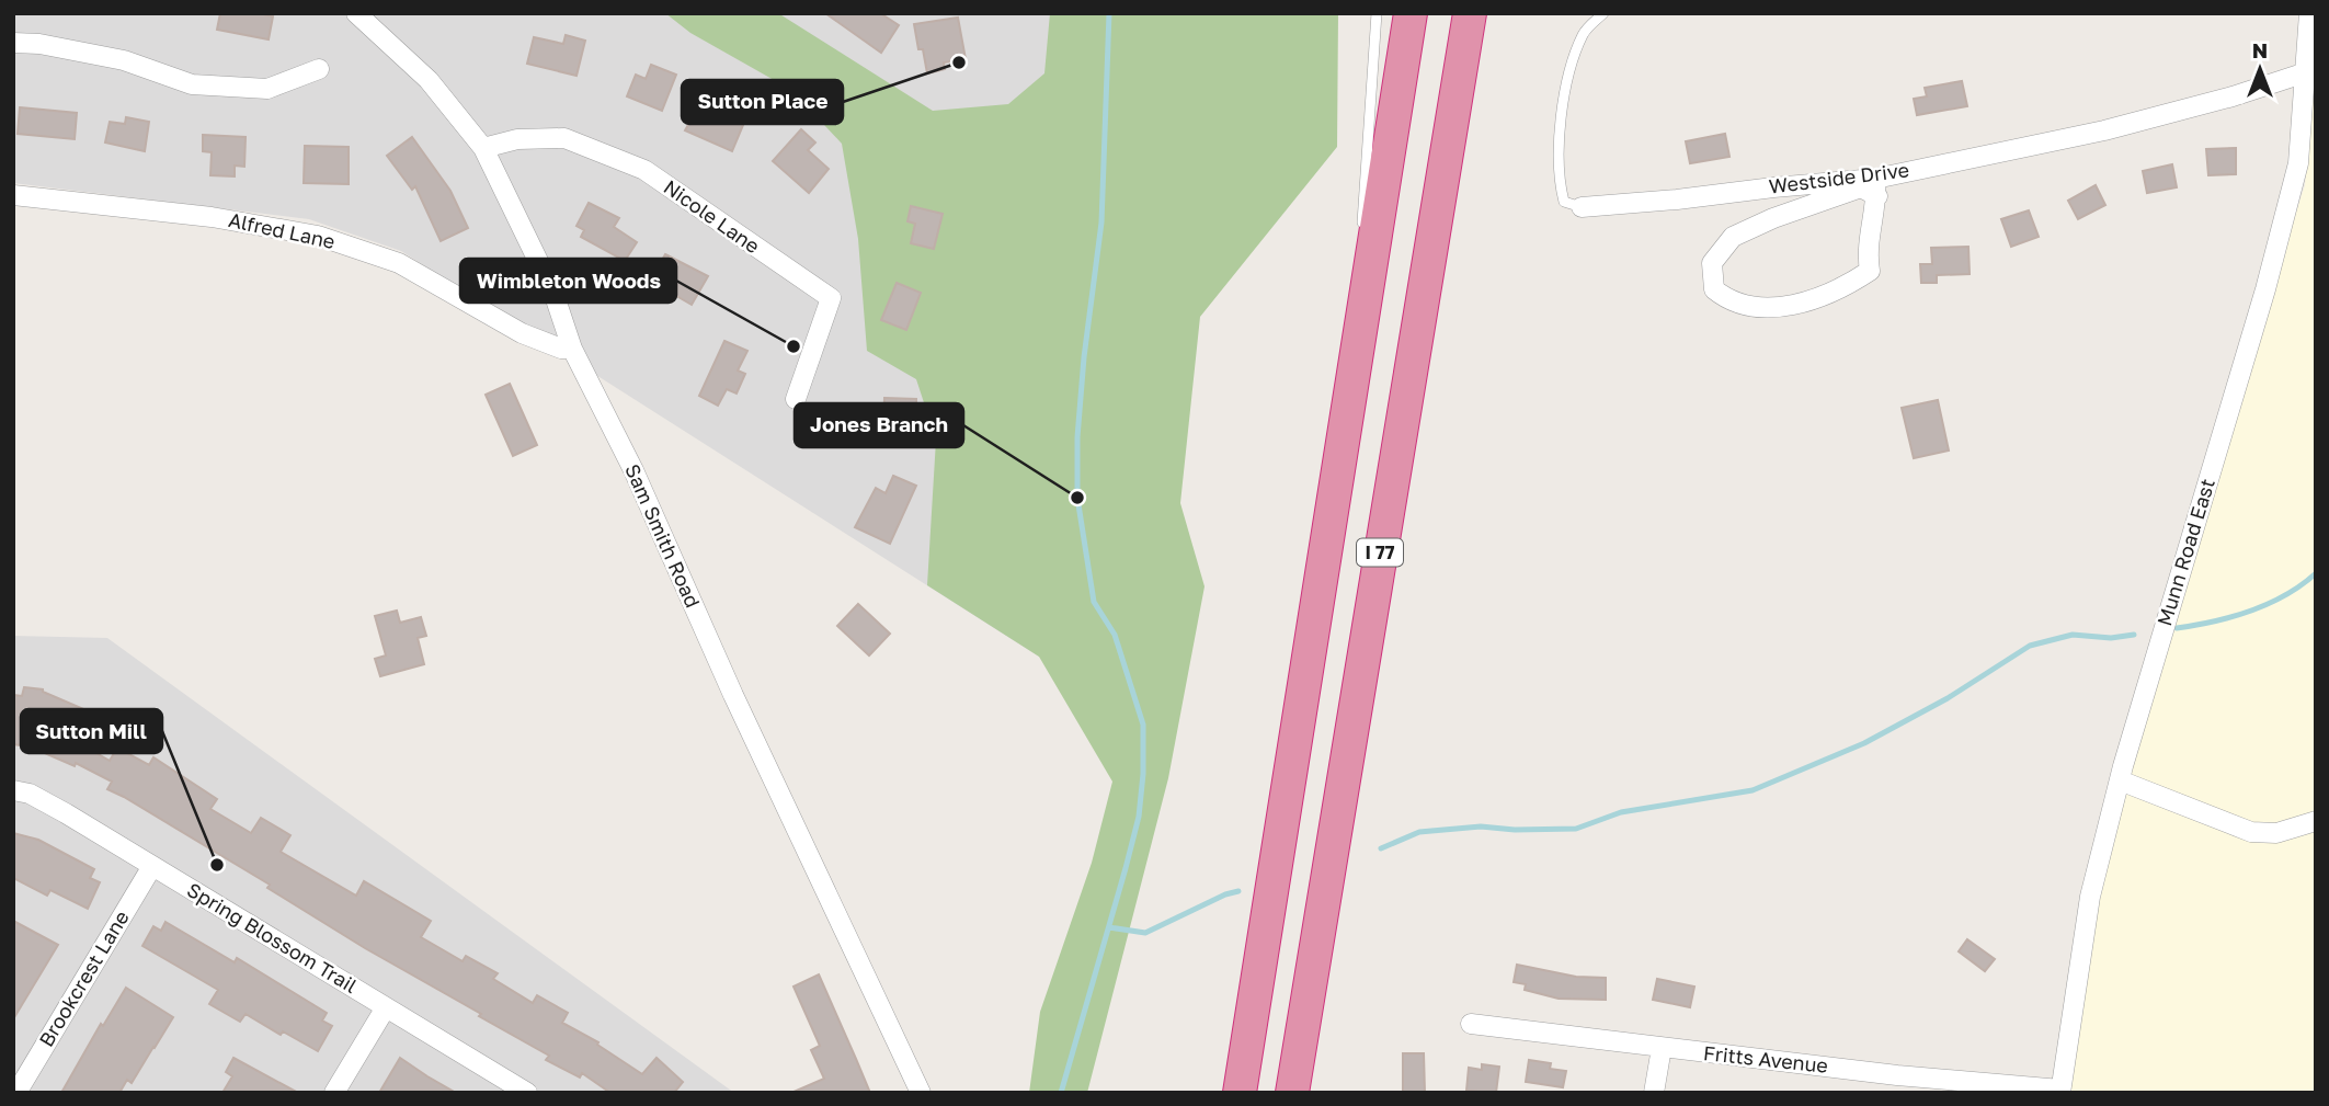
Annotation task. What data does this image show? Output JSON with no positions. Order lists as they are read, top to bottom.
{
  "streets": {
    "highway": ["I 77"],
    "street": [
      "Westside Drive",
      "Nicole Lane",
      "Alfred Lane",
      "Sam Smith Road",
      "Munn Road East",
      "Spring Blossom Trail",
      "Brookcrest Lane",
      "Fritts Avenue"
    ]
  },
  "crossings": [
    ["Westside Drive", "Munn Road East"],
    ["Nicole Lane", "Sam Smith Road"],
    ["Alfred Lane", "Sam Smith Road"],
    ["Munn Road East", "Fritts Avenue"],
    ["Spring Blossom Trail", "Brookcrest Lane"]
  ],
  "places": [
    "Sutton Place",
    "Wimbleton Woods",
    "Jones Branch",
    "Sutton Mill"
  ],
  "north": "top"
}
